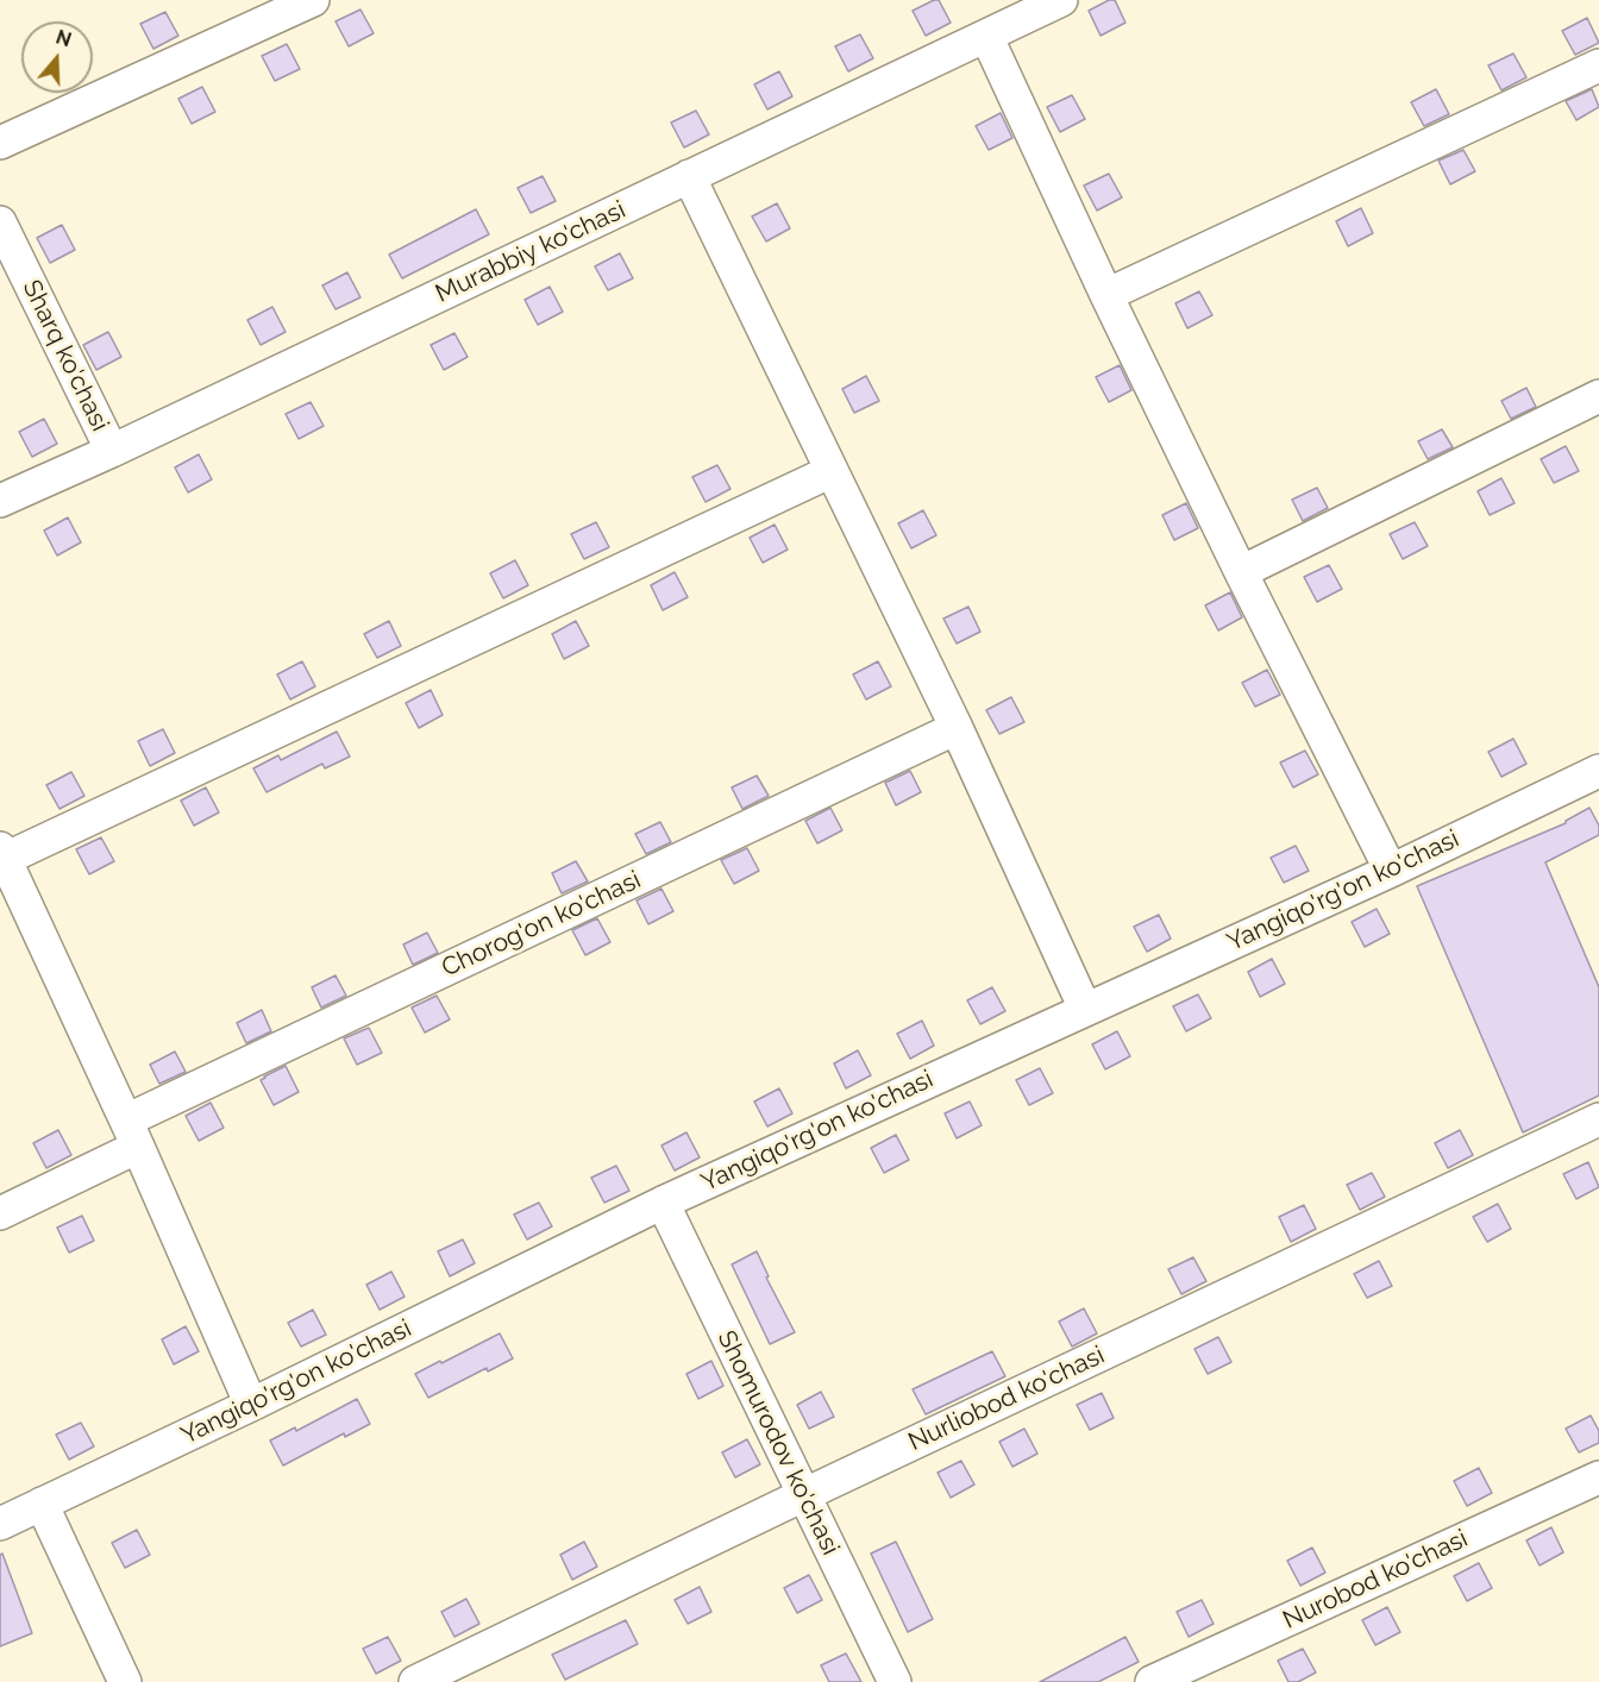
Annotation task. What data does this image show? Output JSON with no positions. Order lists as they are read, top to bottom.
{
  "streets": {
    "street": [
      "Murabbiy ko'chasi",
      "Sharq ko'chasi",
      "Yangiqo'rg'on ko'chasi",
      "Chorog'on ko'chasi",
      "Nurliobod ko'chasi",
      "Shomurodov ko'chasi",
      "Nurobod ko'chasi"
    ]
  },
  "crossings": [
    ["Murabbiy ko'chasi", "Sharq ko'chasi"],
    ["Yangiqo'rg'on ko'chasi", "Shomurodov ko'chasi"],
    ["Nurliobod ko'chasi", "Shomurodov ko'chasi"]
  ],
  "north": "top"
}
